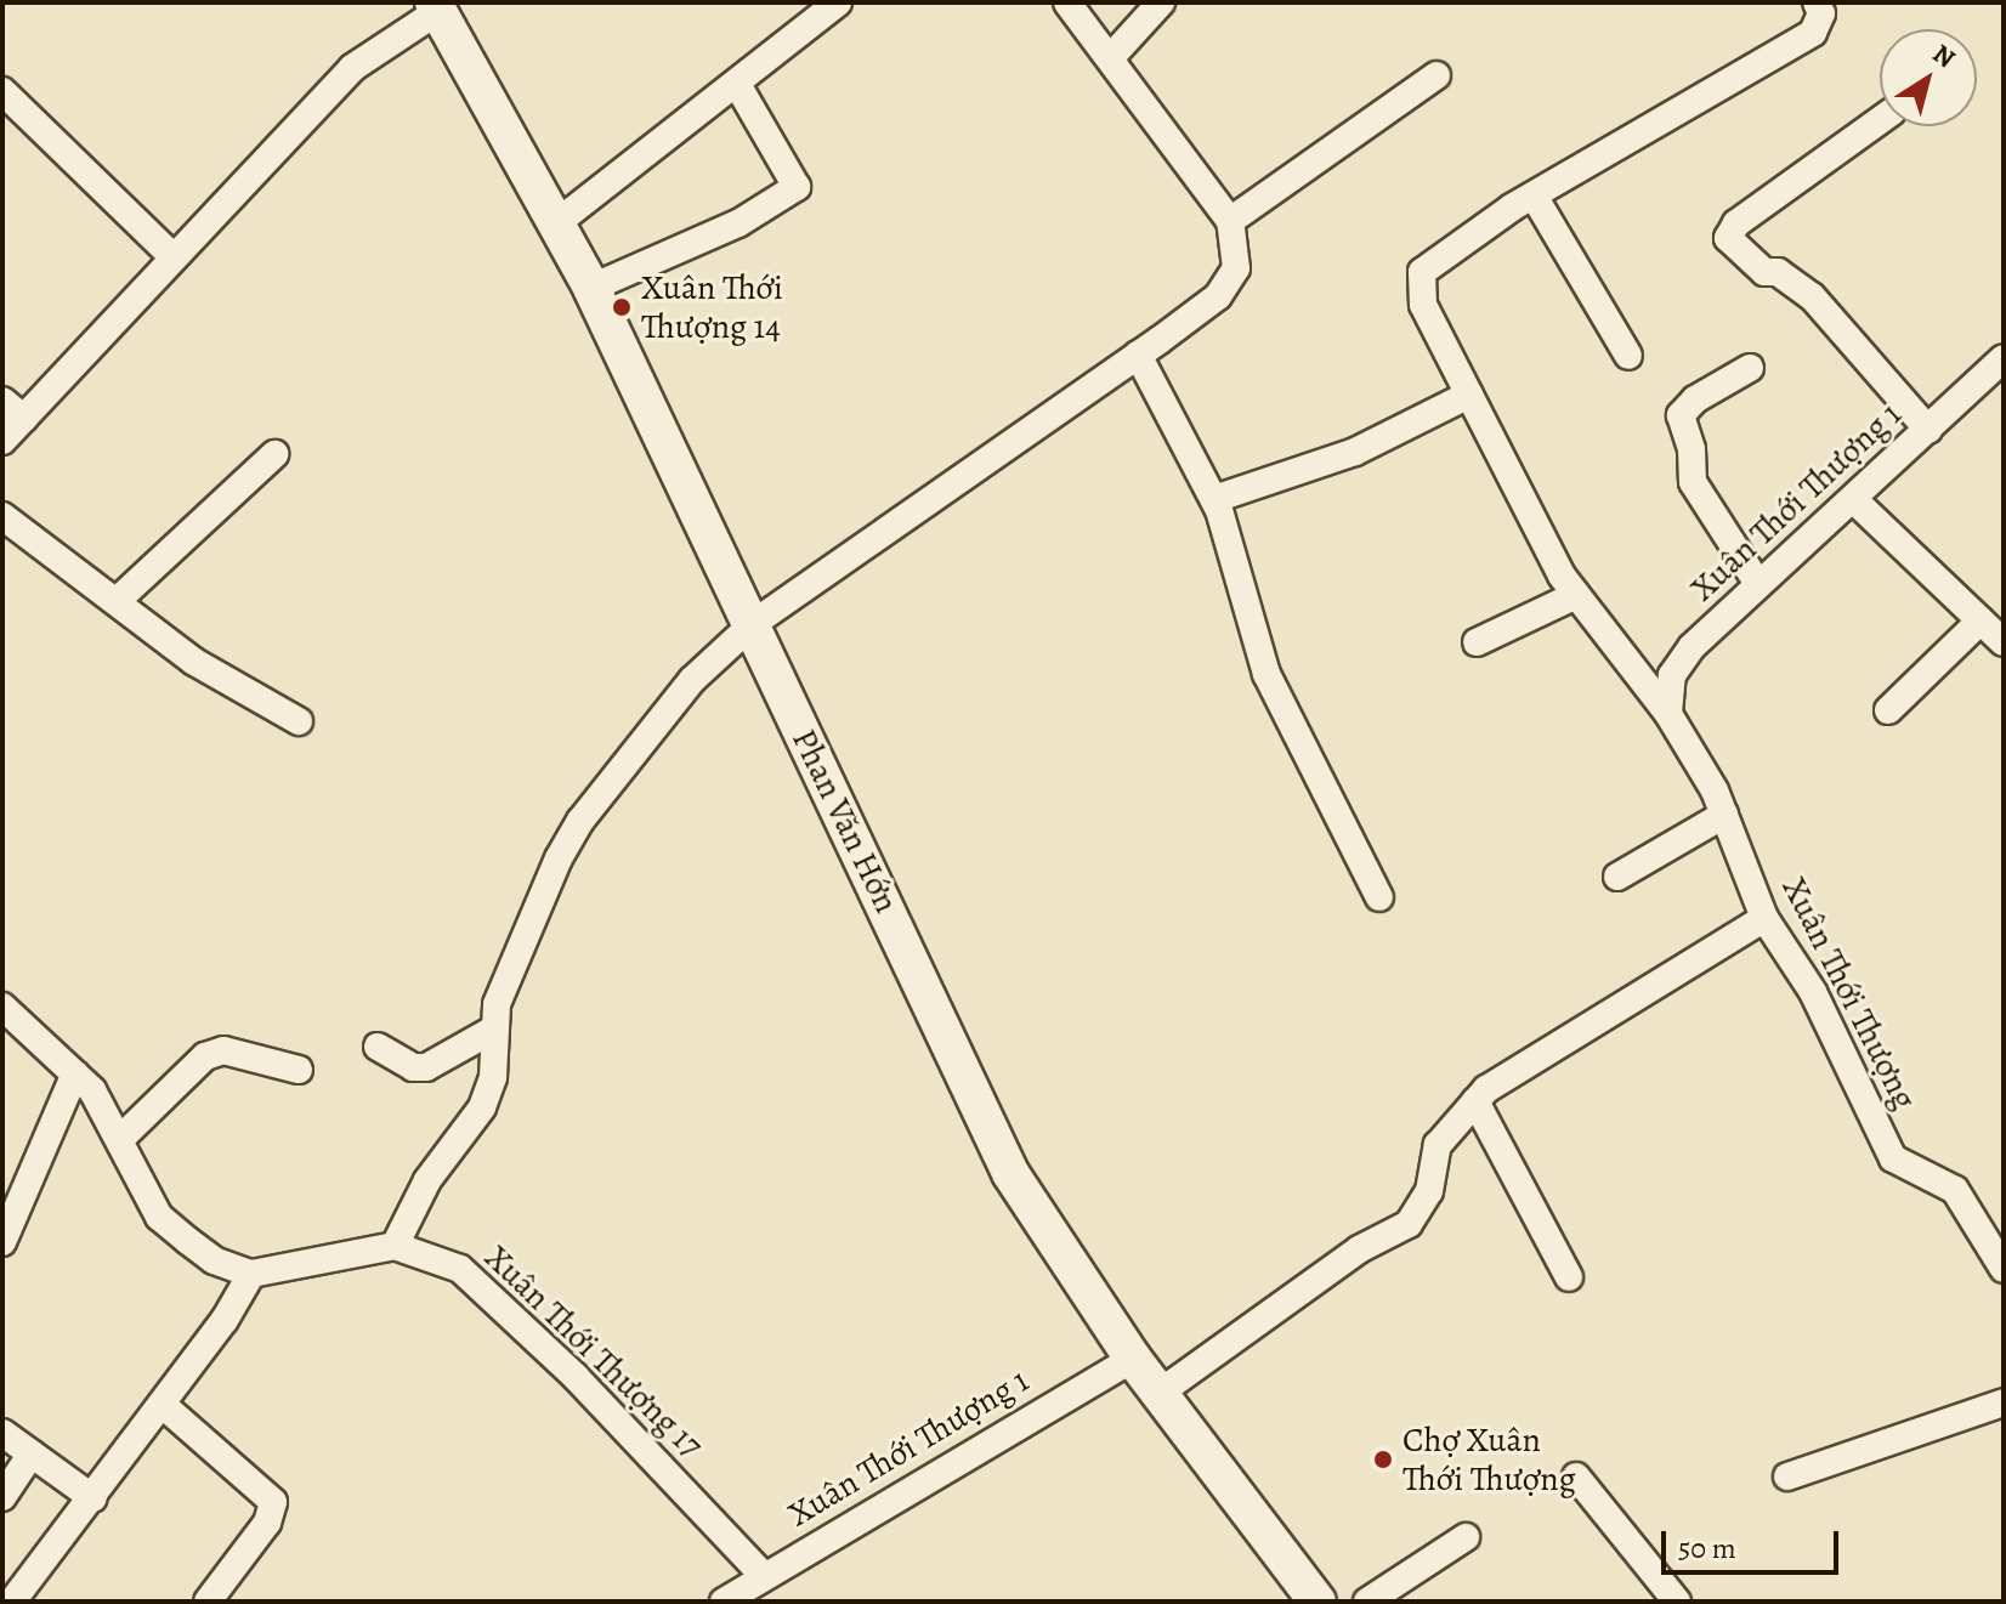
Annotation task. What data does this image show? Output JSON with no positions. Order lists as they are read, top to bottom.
{
  "streets": {
    "main road": ["Phan Văn Hớn"],
    "street": ["Xuân Thới Thượng 1", "Xuân Thới Thượng", "Xuân Thới Thượng 17"]
  },
  "crossings": [
    ["Xuân Thới Thượng 1", "Phan Văn Hớn"],
    ["Xuân Thới Thượng 1", "Xuân Thới Thượng"],
    ["Xuân Thới Thượng 1", "Xuân Thới Thượng 17"]
  ],
  "places": ["Xuân Thới Thượng 14", "Chợ Xuân Thới Thượng"],
  "scale_bar": "50 m",
  "north": "top right"
}
